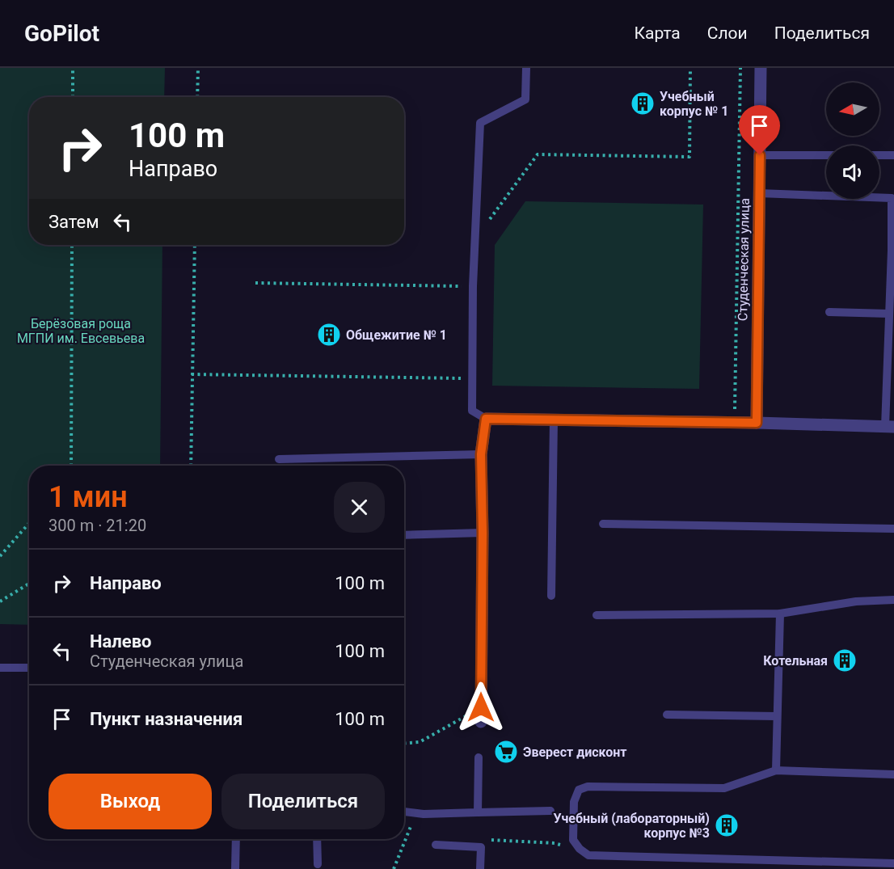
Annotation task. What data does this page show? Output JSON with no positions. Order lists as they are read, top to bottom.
{
  "streets": {
    "street": ["Студенческая улица"]
  },
  "parks": ["Берёзовая роща МГПИ им. Евсевьева"],
  "places": {
    "building": [
      "Учебный корпус № 1",
      "Общежитие № 1",
      "Котельная",
      "Учебный (лабораторный) корпус №3"
    ],
    "supermarket": ["Эверест дисконт"]
  },
  "north": "left",
  "page": {
    "header": "GoPilot",
    "nav": ["Карта", "Слои", "Поделиться"],
    "turn": ["100 m", "Направо"],
    "then": "Затем",
    "heading": ["1 мин", "300 m · 21:20"],
    "list": [
      {
        "name": "Направо",
        "value": "100 m"
      },
      {
        "name": "Налево",
        "note": "Студенческая улица",
        "value": "100 m"
      },
      {
        "name": "Пункт назначения",
        "value": "100 m"
      }
    ],
    "buttons": ["Выход", "Поделиться"]
  }
}
